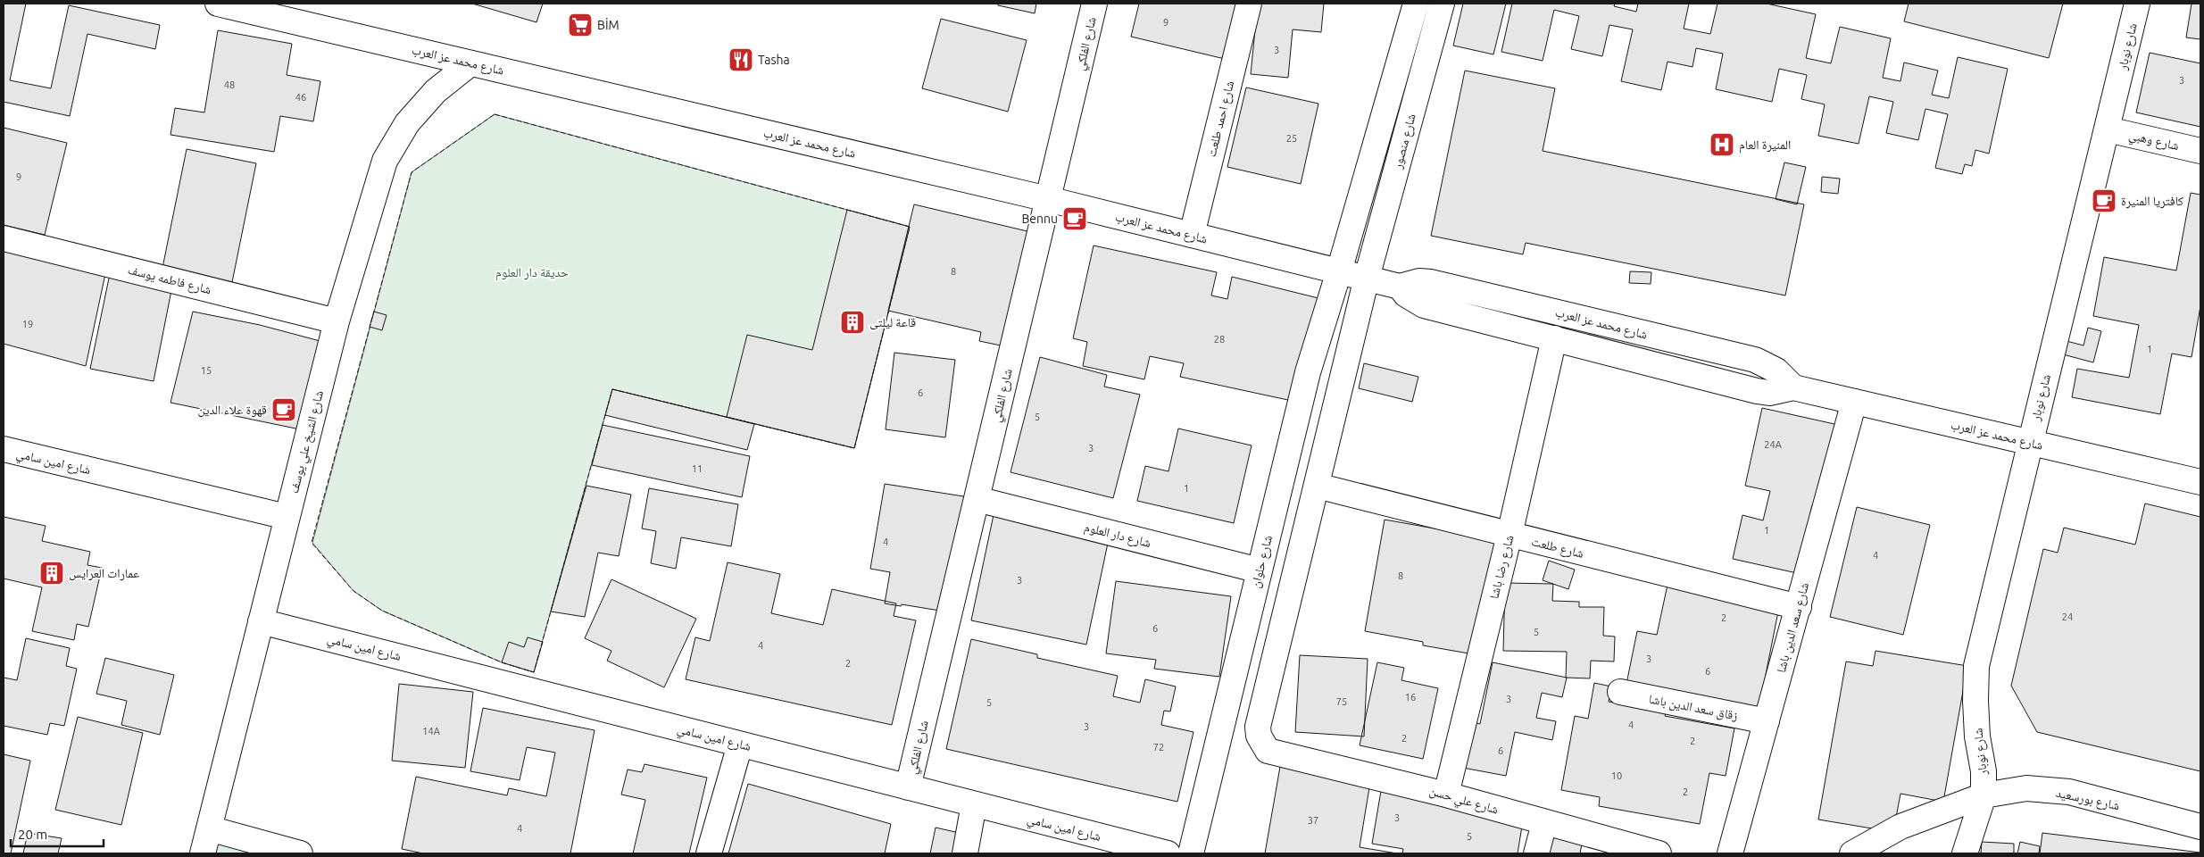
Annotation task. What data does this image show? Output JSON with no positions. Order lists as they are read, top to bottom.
{
  "streets": {
    "street": [
      "شارع الفلكي",
      "شارع نوبار",
      "شارع محمد عز العرب",
      "شارع احمد طلعت",
      "شارع وهبي",
      "شارع منصور",
      "شارع فاطمه يوسف",
      "شارع الشيخ علي يوسف",
      "شارع امين سامي",
      "شارع دار العلوم",
      "شارع طلعت",
      "شارع حلوان",
      "شارع رضا باشا",
      "شارع سعد الدين باشا",
      "زقاق سعد الدين باشا",
      "شارع بورسعيد",
      "شارع علي حسن"
    ]
  },
  "crossings": [
    ["شارع الفلكي", "شارع محمد عز العرب"],
    ["شارع الفلكي", "شارع امين سامي"],
    ["شارع الفلكي", "شارع دار العلوم"],
    ["شارع نوبار", "شارع محمد عز العرب"],
    ["شارع نوبار", "شارع وهبي"],
    ["شارع نوبار", "شارع بورسعيد"],
    ["شارع محمد عز العرب", "شارع احمد طلعت"],
    ["شارع محمد عز العرب", "شارع منصور"],
    ["شارع محمد عز العرب", "شارع الشيخ علي يوسف"],
    ["شارع محمد عز العرب", "شارع حلوان"],
    ["شارع محمد عز العرب", "شارع رضا باشا"],
    ["شارع محمد عز العرب", "شارع سعد الدين باشا"],
    ["شارع منصور", "شارع طلعت"],
    ["شارع منصور", "شارع علي حسن"],
    ["شارع فاطمه يوسف", "شارع الشيخ علي يوسف"],
    ["شارع الشيخ علي يوسف", "شارع امين سامي"],
    ["شارع دار العلوم", "شارع حلوان"],
    ["شارع طلعت", "شارع رضا باشا"],
    ["شارع طلعت", "شارع سعد الدين باشا"],
    ["شارع رضا باشا", "شارع علي حسن"],
    ["شارع سعد الدين باشا", "زقاق سعد الدين باشا"]
  ],
  "parks": ["حديقة دار العلوم"],
  "places": {
    "supermarket": ["BİM"],
    "restaurant": ["Tasha"],
    "hospital": ["المنيرة العام"],
    "cafe": ["كافتريا المنيرة", "Bennu", "قهوة علاء الدين"],
    "building": ["قاعة ليلتى", "عمارات العرايس"]
  },
  "house_numbers": [
    "9",
    "3",
    "3",
    "48",
    "46",
    "25",
    "9",
    "8",
    "19",
    "28",
    "1",
    "15",
    "6",
    "5",
    "24A",
    "3",
    "11",
    "1",
    "1",
    "4",
    "4",
    "8",
    "3",
    "24",
    "2",
    "6",
    "5",
    "4",
    "3",
    "2",
    "6",
    "16",
    "3",
    "75",
    "5",
    "4",
    "3",
    "14A",
    "2",
    "2",
    "72",
    "6",
    "10",
    "2",
    "3",
    "37",
    "4",
    "5"
  ],
  "scale_bar": "20 m"
}
